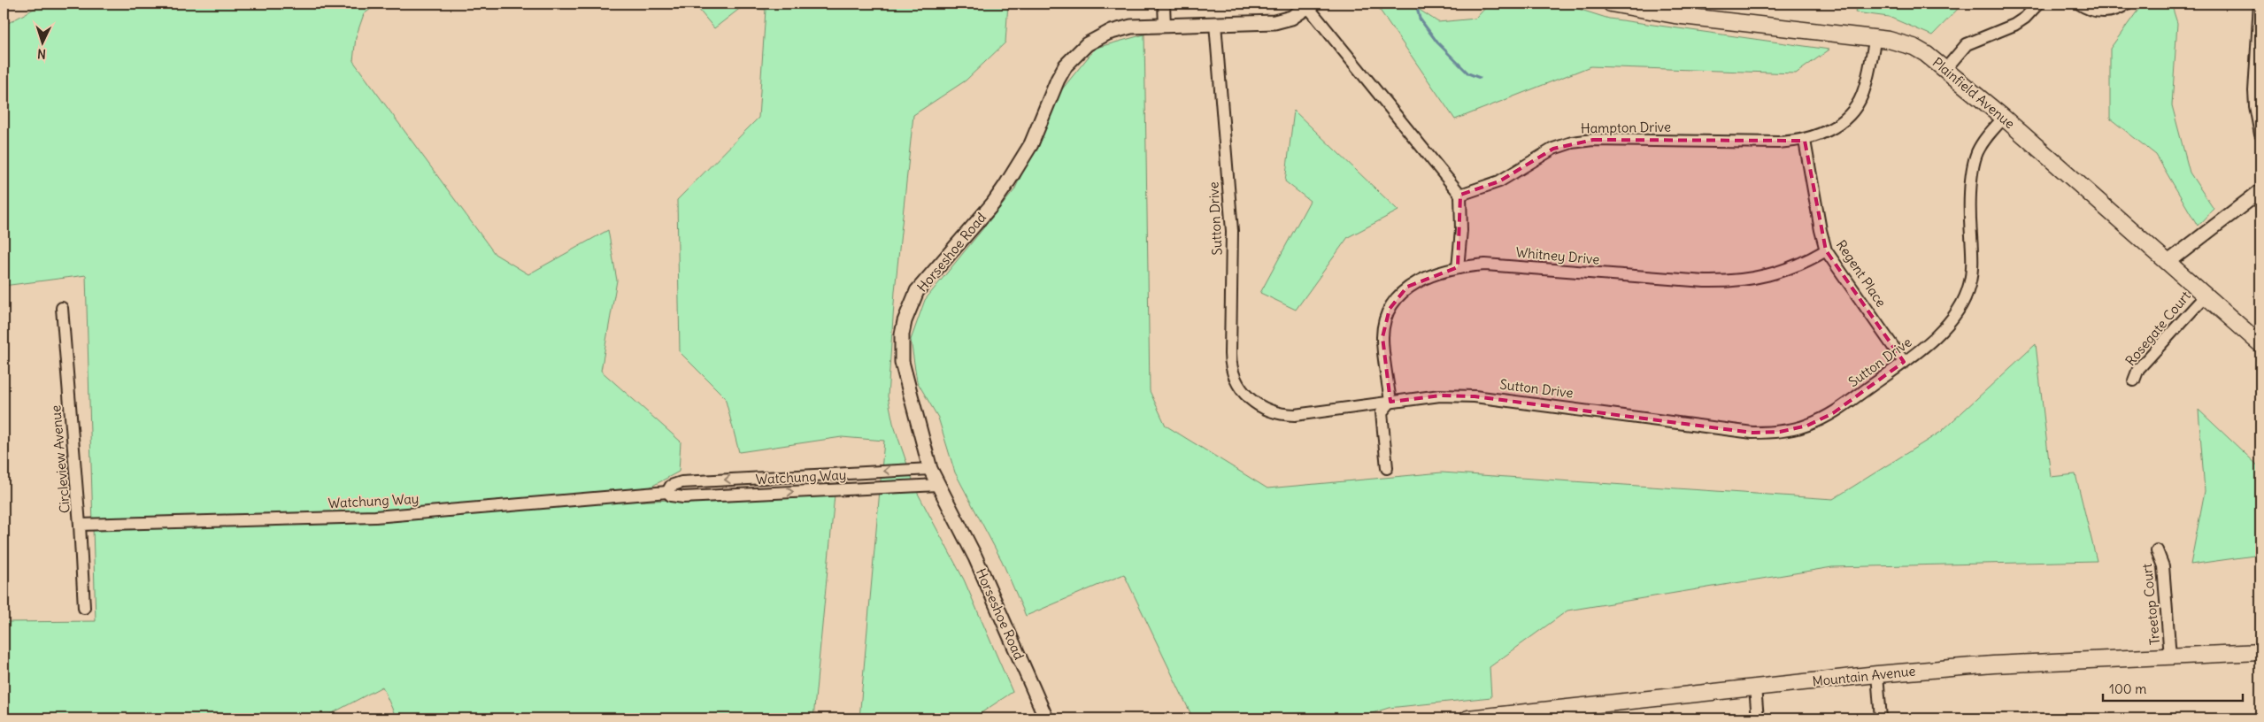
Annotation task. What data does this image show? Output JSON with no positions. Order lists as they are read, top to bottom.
{
  "streets": {
    "main road": ["Plainfield Avenue", "Mountain Avenue"],
    "street": [
      "Hampton Drive",
      "Sutton Drive",
      "Horseshoe Road",
      "Whitney Drive",
      "Regent Place",
      "Rosegate Court",
      "Circleview Avenue",
      "Watchung Way",
      "Treetop Court"
    ]
  },
  "crossings": [
    ["Plainfield Avenue", "Hampton Drive"],
    ["Plainfield Avenue", "Sutton Drive"],
    ["Plainfield Avenue", "Rosegate Court"],
    ["Hampton Drive", "Regent Place"],
    ["Sutton Drive", "Horseshoe Road"],
    ["Sutton Drive", "Whitney Drive"],
    ["Sutton Drive", "Regent Place"],
    ["Horseshoe Road", "Watchung Way"],
    ["Whitney Drive", "Regent Place"],
    ["Circleview Avenue", "Watchung Way"],
    ["Treetop Court", "Mountain Avenue"]
  ],
  "scale_bar": "100 m",
  "north": "bottom"
}
